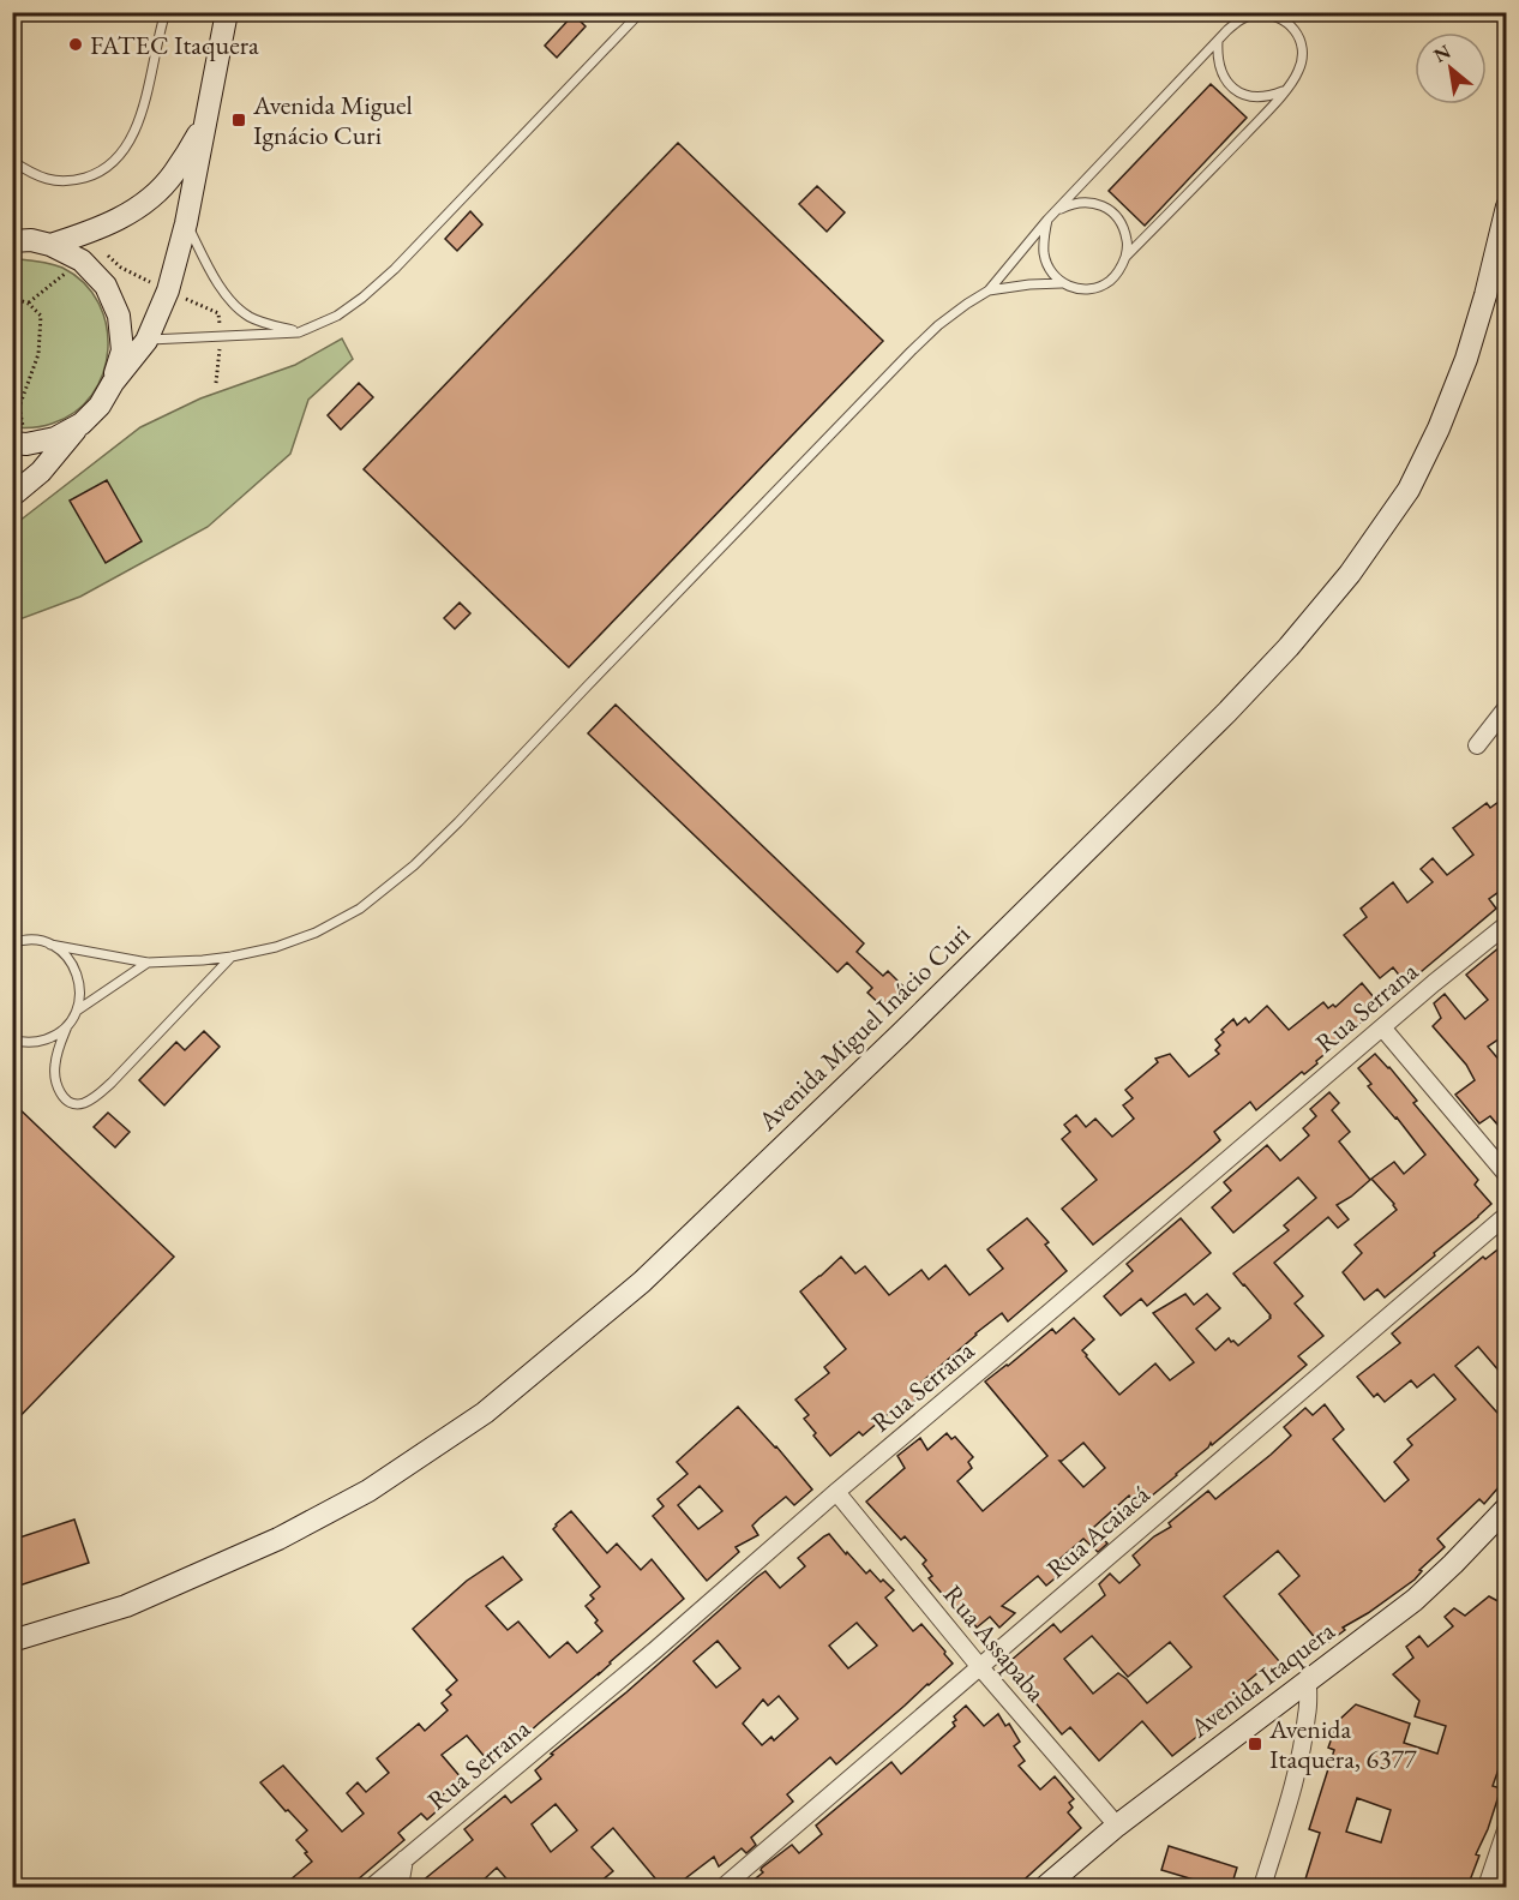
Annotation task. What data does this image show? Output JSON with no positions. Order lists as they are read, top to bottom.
{
  "streets": {
    "street": [
      "Rua Serrana",
      "Avenida Miguel Inácio Curi",
      "Rua Acaiacá",
      "Rua Assapaba",
      "Avenida Itaquera"
    ]
  },
  "crossings": [
    ["Rua Serrana", "Rua Assapaba"],
    ["Rua Acaiacá", "Rua Assapaba"],
    ["Rua Assapaba", "Avenida Itaquera"]
  ],
  "places": {
    "other": ["FATEC Itaquera"],
    "transit": ["Avenida Miguel Ignácio Curi", "Avenida Itaquera, 6377"]
  },
  "north": "top left"
}
